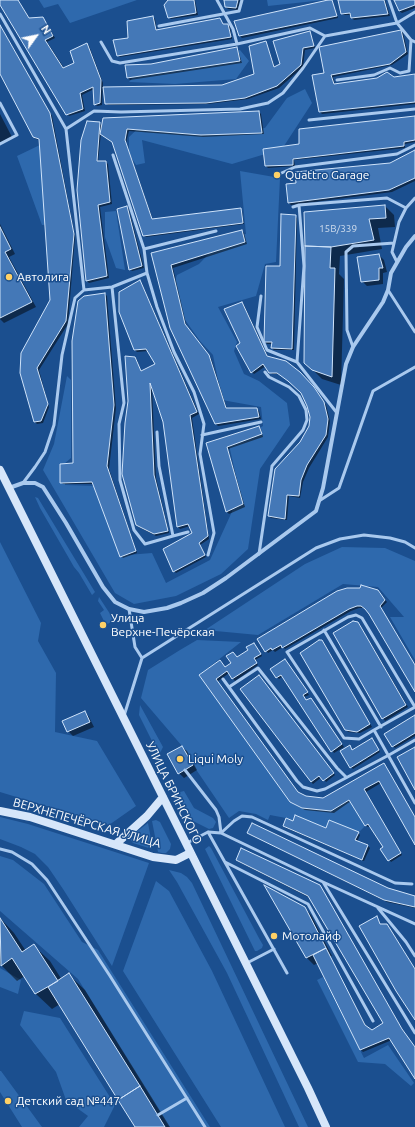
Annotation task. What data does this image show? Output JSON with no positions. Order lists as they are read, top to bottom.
{
  "streets": {
    "main road": ["УЛИЦА БРИНСКОГО", "ВЕРХНЕПЕЧЁРСКАЯ УЛИЦА"]
  },
  "crossings": [
    ["УЛИЦА БРИНСКОГО", "ВЕРХНЕПЕЧЁРСКАЯ УЛИЦА"]
  ],
  "places": [
    "Quattro Garage",
    "Автолига",
    "Улица Верхне-Печёрская",
    "Liqui Moly",
    "Мотолайф",
    "Детский сад №447"
  ],
  "house_numbers": ["15В/339"],
  "north": "top right"
}
